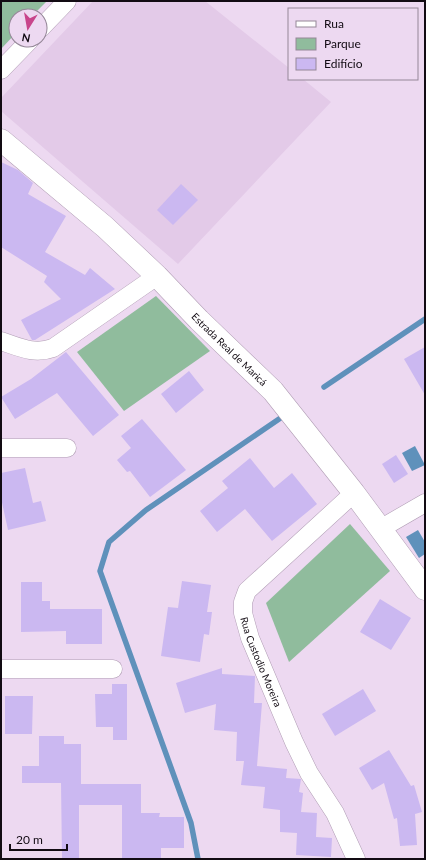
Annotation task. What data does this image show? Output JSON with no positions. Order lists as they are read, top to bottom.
{
  "streets": {
    "main road": ["Estrada Real de Maricá"],
    "street": ["Rua Custodio Moreira"]
  },
  "crossings": [
    ["Estrada Real de Maricá", "Rua Custodio Moreira"]
  ],
  "legend": ["Rua", "Parque", "Edifício"],
  "scale_bar": "20 m",
  "north": "bottom"
}
